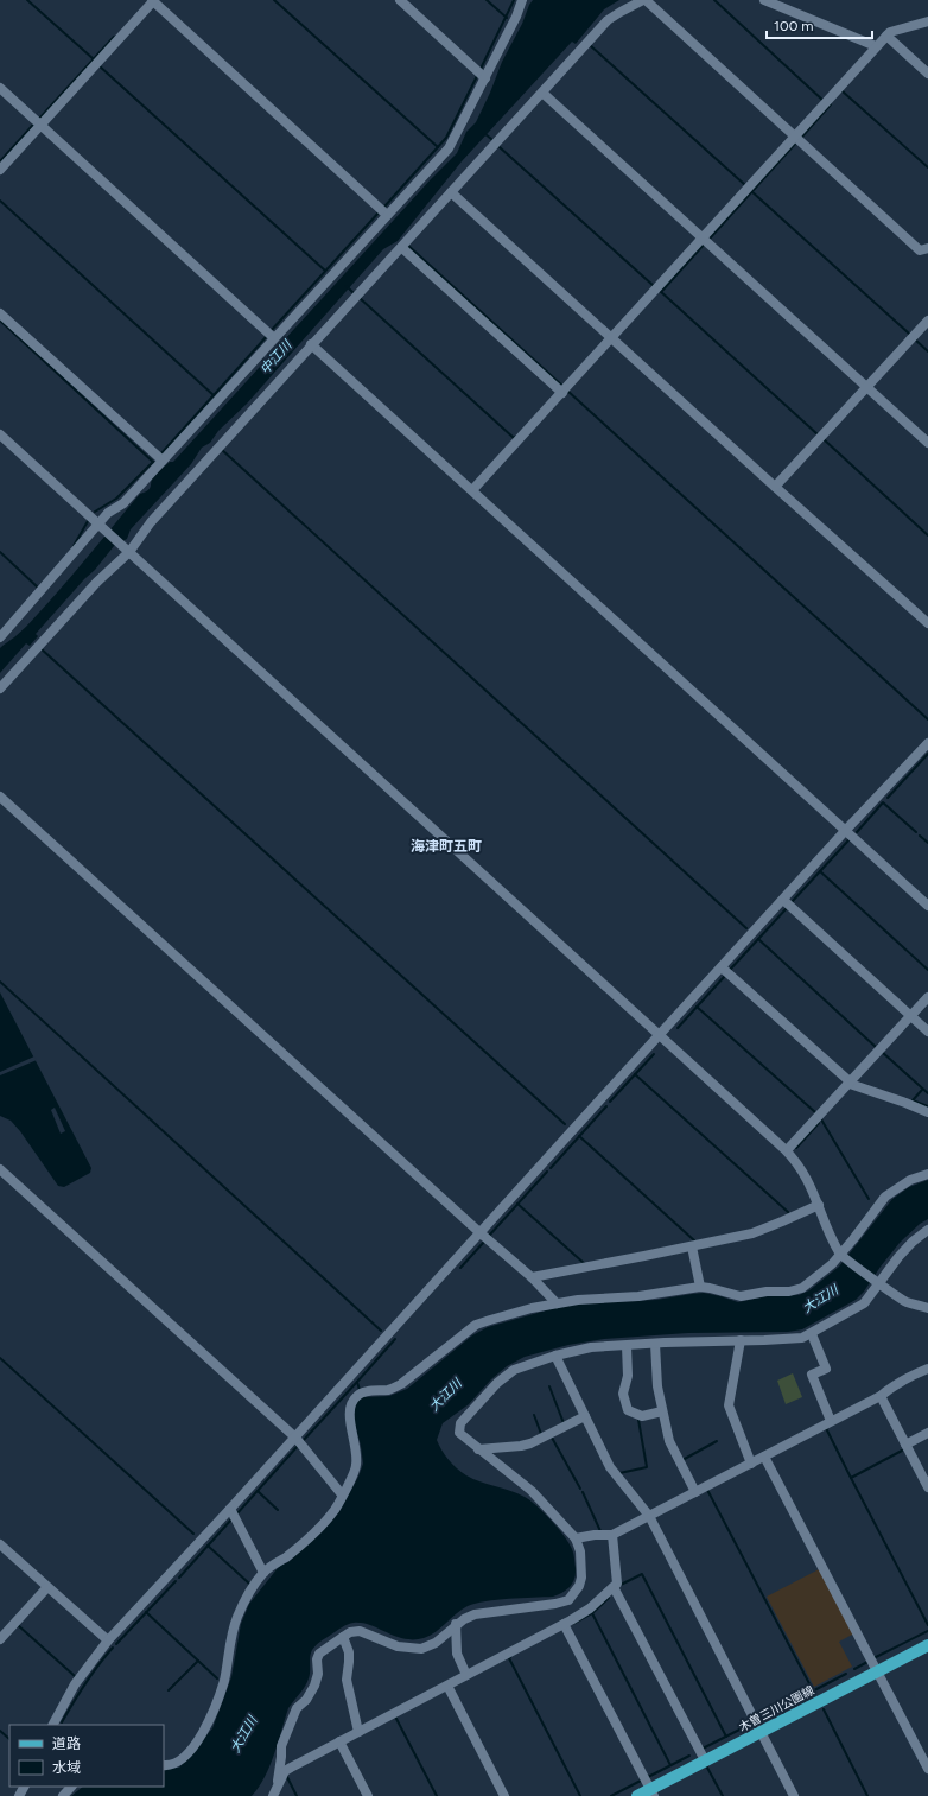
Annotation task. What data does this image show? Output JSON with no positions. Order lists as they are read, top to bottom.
{
  "streets": {
    "main road": ["木曽三川公園線"]
  },
  "districts": ["海津町五町"],
  "water": ["中江川", "大江川"],
  "legend": ["道路", "水域"],
  "scale_bar": "100 m"
}
